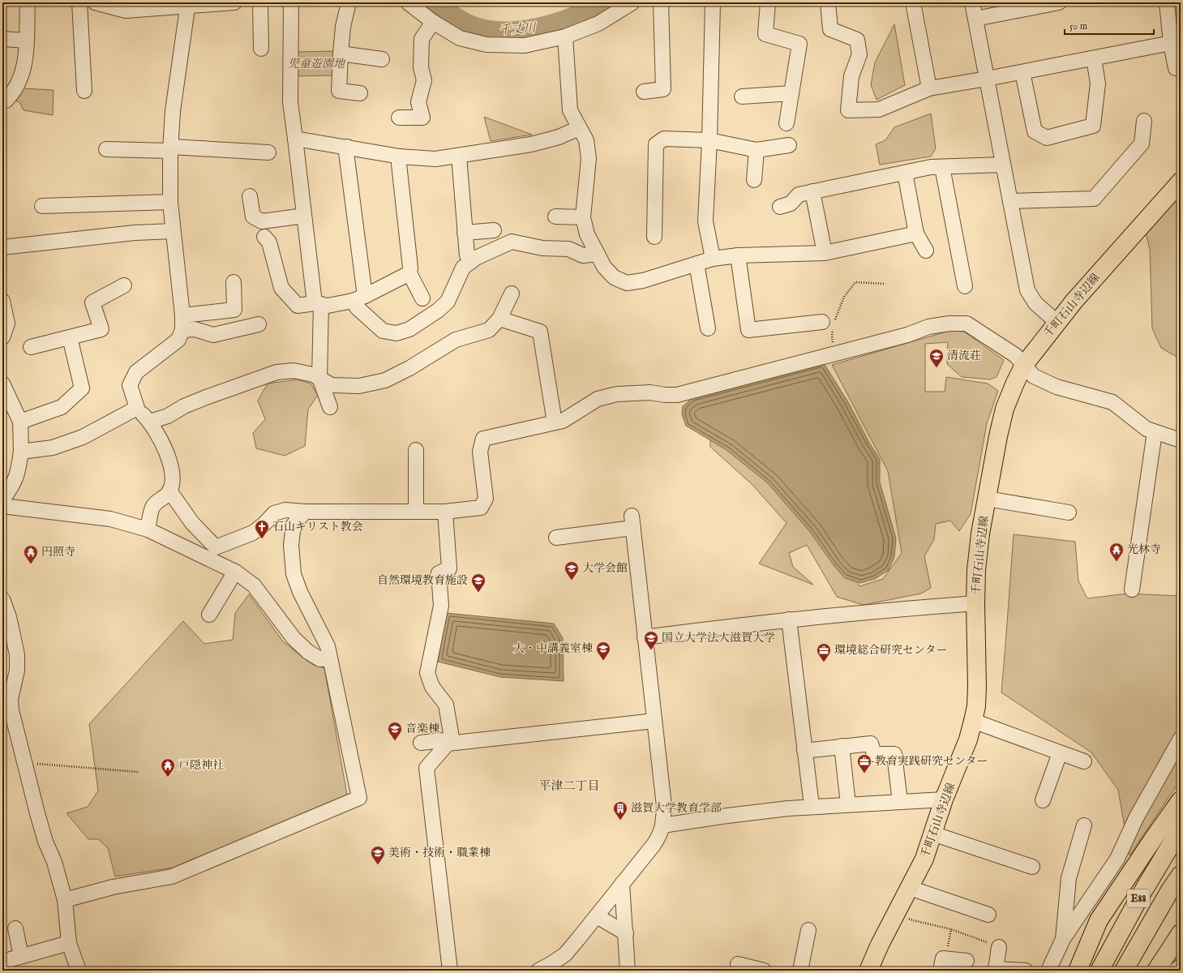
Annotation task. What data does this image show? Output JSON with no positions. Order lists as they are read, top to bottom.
{
  "streets": {
    "main road": ["千町石山寺辺線", "E88"]
  },
  "districts": ["平津二丁目"],
  "water": ["千丈川"],
  "parks": ["児童遊園地"],
  "places": {
    "school or university": [
      "清流荘",
      "大学会館",
      "自然環境教育施設",
      "国立大学法人滋賀大学",
      "大・中講義室棟",
      "音楽棟",
      "美術・技術・職業棟"
    ],
    "church": ["石山キリスト教会"],
    "temple": ["光林寺", "円照寺", "戸隠神社"],
    "office": ["環境総合研究センター", "教育実践研究センター"],
    "building": ["滋賀大学教育学部"]
  },
  "scale_bar": "50 m"
}
